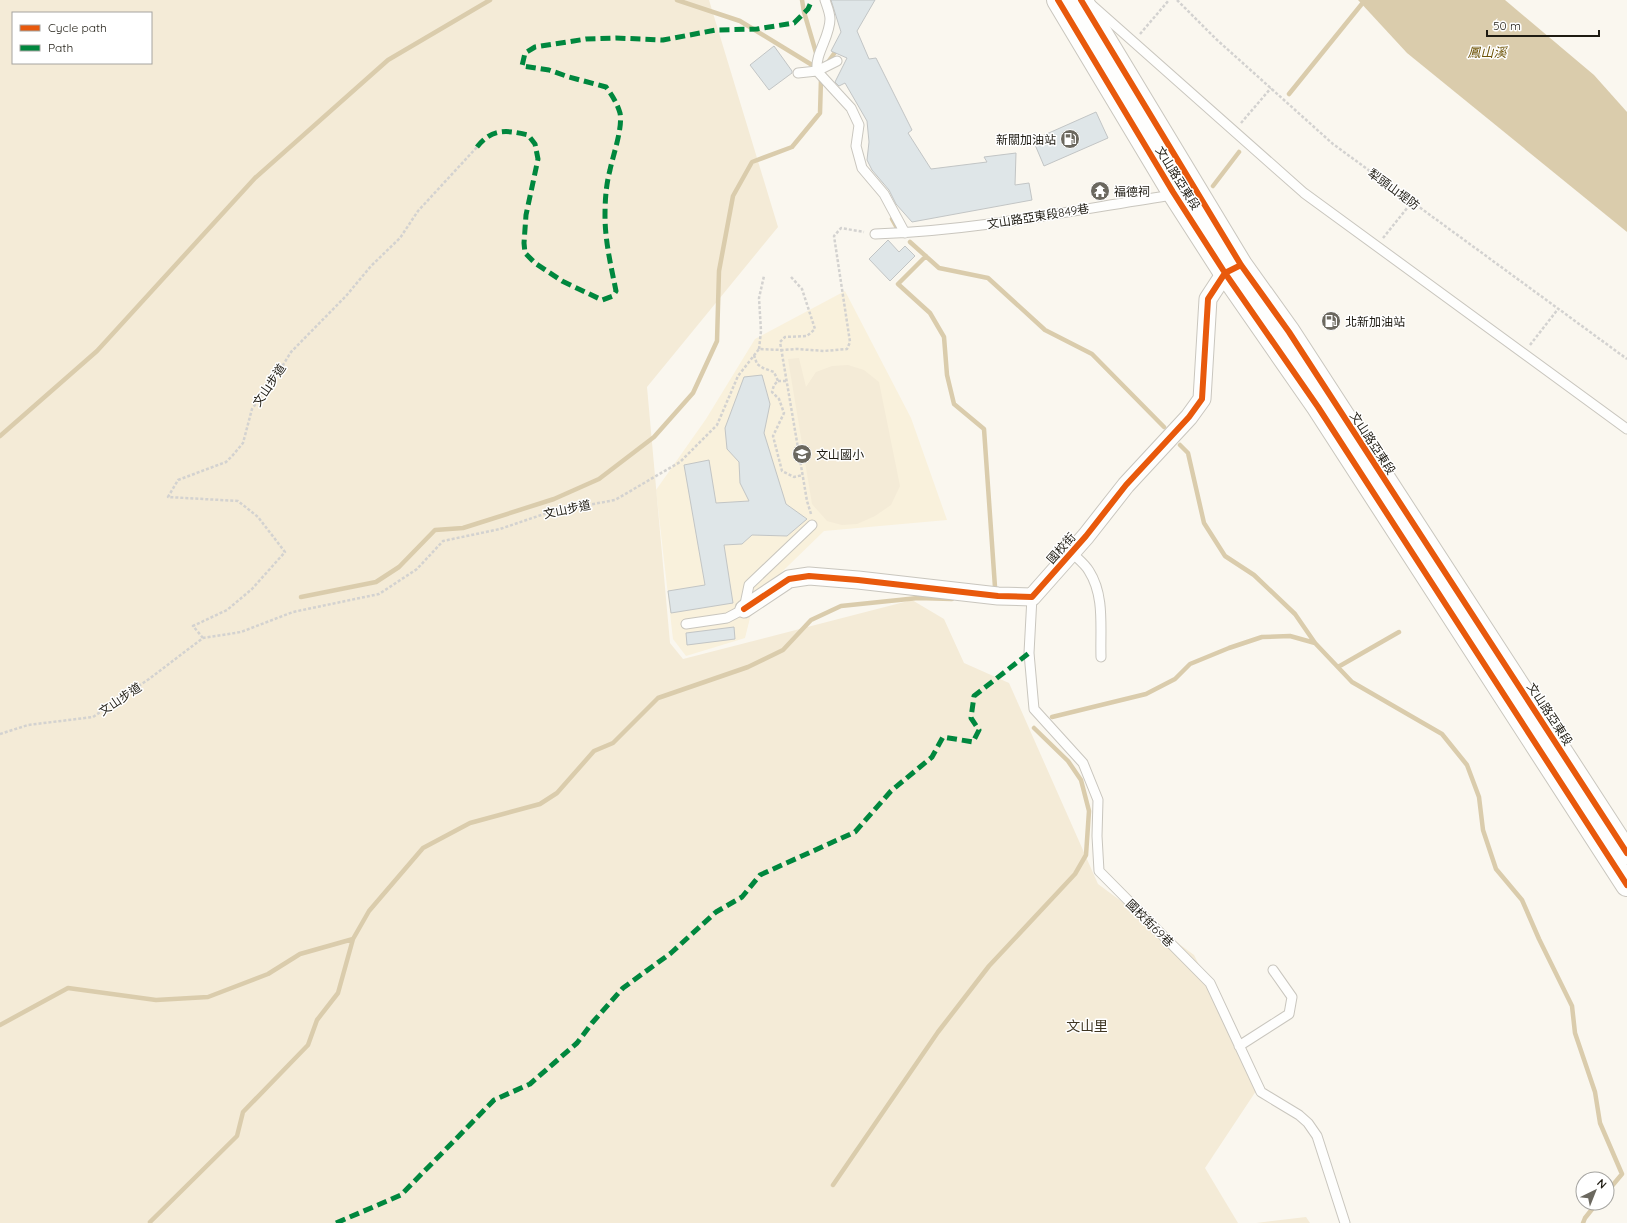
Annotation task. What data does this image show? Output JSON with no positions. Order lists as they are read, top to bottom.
{
  "streets": {
    "main road": ["文山路亞東段"],
    "street": ["國校街"],
    "lane": ["文山路亞東段849巷", "國校街69巷"],
    "path": ["犁頭山堤防", "文山步道"]
  },
  "crossings": [
    ["文山路亞東段", "文山路亞東段849巷"],
    ["文山路亞東段", "國校街"],
    ["國校街", "國校街69巷"]
  ],
  "districts": ["文山里"],
  "water": ["鳳山溪"],
  "places": {
    "fuel station": ["新關加油站", "北新加油站"],
    "temple": ["福德祠"],
    "school or university": ["文山國小"]
  },
  "legend": ["Cycle path", "Path"],
  "scale_bar": "50 m",
  "north": "top right"
}
